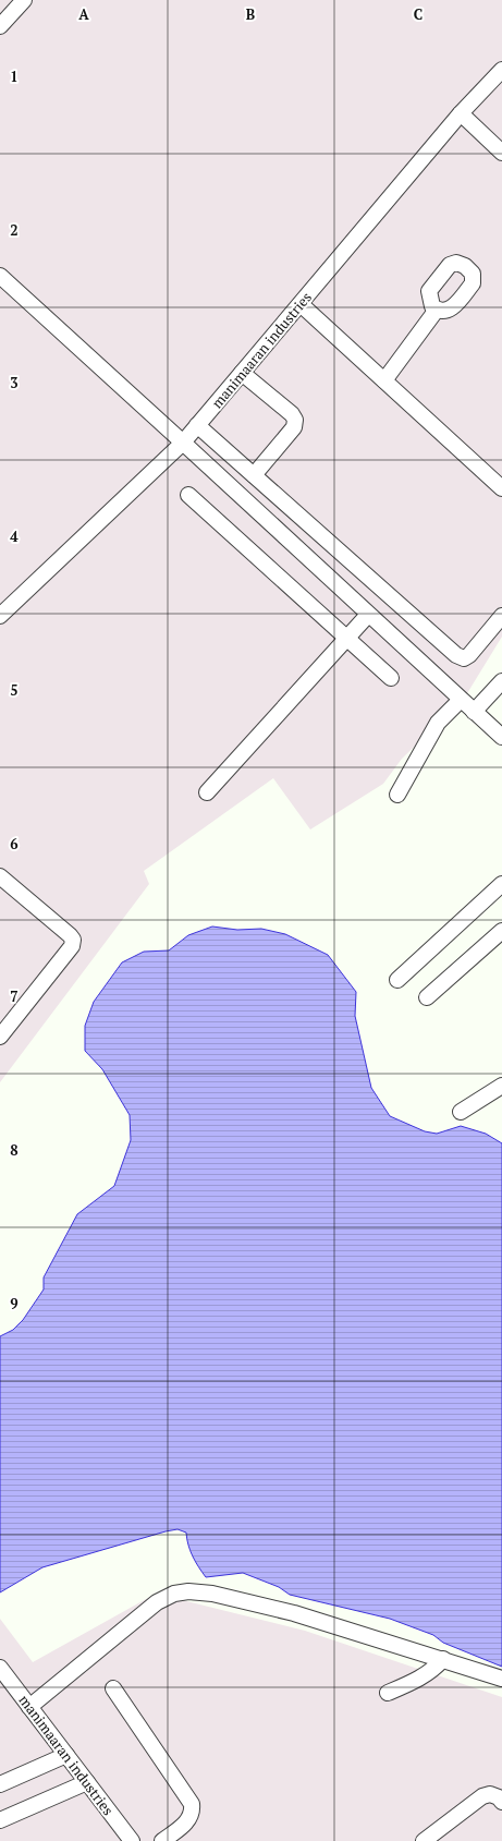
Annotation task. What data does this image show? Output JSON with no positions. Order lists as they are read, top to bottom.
{
  "streets": {
    "street": ["manimaaran industries"]
  },
  "grid": {
    "columns": ["A", "B", "C"],
    "rows": [
      "1",
      "2",
      "3",
      "4",
      "5",
      "6",
      "7",
      "8",
      "9"
    ]
  }
}
